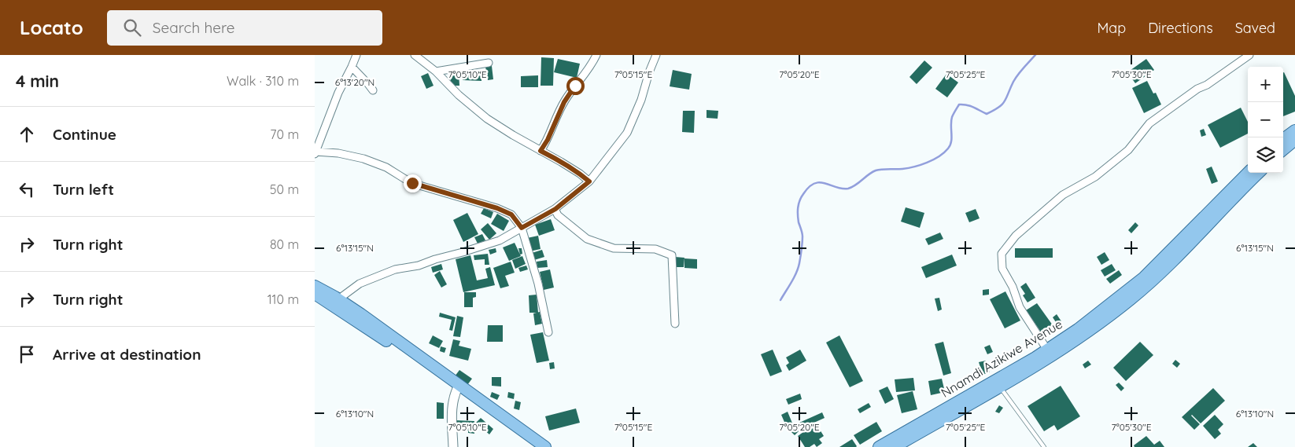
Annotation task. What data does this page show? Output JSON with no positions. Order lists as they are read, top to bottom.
{
  "streets": {
    "main road": ["Nnamdi Azikiwe Avenue"]
  },
  "page": {
    "header": "Locato",
    "search": "Search here",
    "nav": ["Map", "Directions", "Saved"],
    "heading": ["4 min", "Walk · 310 m"],
    "map_buttons": ["+", "−"],
    "list": [
      ["Continue", "70 m"],
      ["Turn left", "50 m"],
      ["Turn right", "80 m"],
      ["Turn right", "110 m"],
      "Arrive at destination"
    ]
  },
  "coordinates": [
    "7°05'10\"E",
    "7°05'15\"E",
    "7°05'20\"E",
    "7°05'25\"E",
    "7°05'30\"E",
    "6°13'20\"N",
    "6°13'15\"N",
    "6°13'10\"N"
  ]
}
